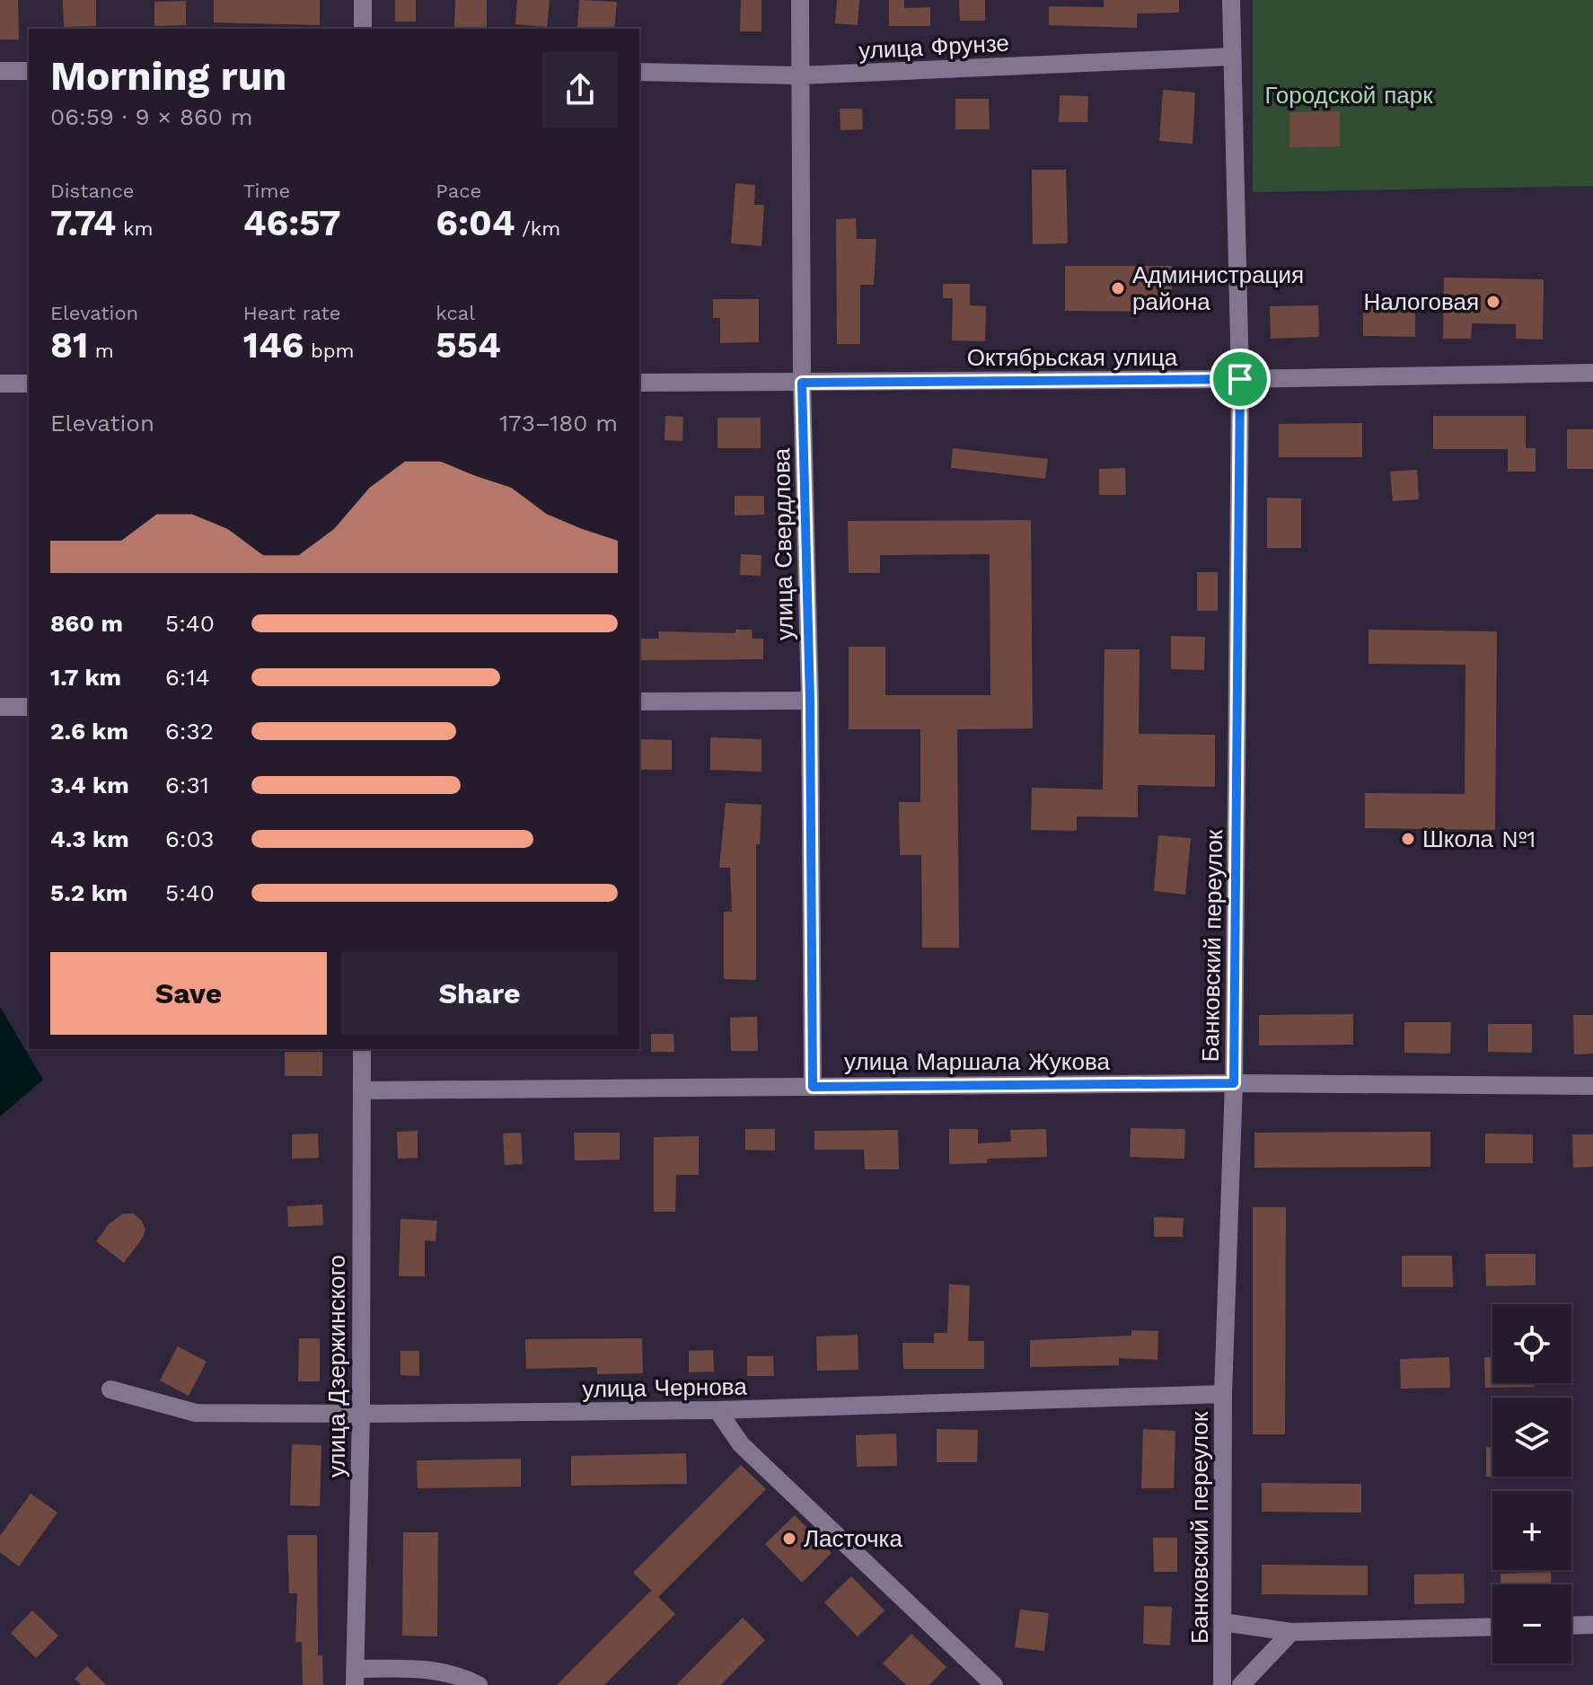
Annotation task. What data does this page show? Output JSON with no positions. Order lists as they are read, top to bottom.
{
  "streets": {
    "street": [
      "улица Фрунзе",
      "Октябрьская улица",
      "улица Свердлова",
      "Банковский переулок",
      "улица Маршала Жукова",
      "улица Дзержинского",
      "улица Чернова"
    ]
  },
  "crossings": [
    ["улица Фрунзе", "улица Свердлова"],
    ["улица Фрунзе", "Банковский переулок"],
    ["Октябрьская улица", "улица Свердлова"],
    ["Октябрьская улица", "Банковский переулок"],
    ["улица Свердлова", "улица Маршала Жукова"],
    ["Банковский переулок", "улица Маршала Жукова"],
    ["Банковский переулок", "улица Чернова"],
    ["улица Маршала Жукова", "улица Дзержинского"],
    ["улица Дзержинского", "улица Чернова"]
  ],
  "parks": ["Городской парк"],
  "places": [
    "Администрация района",
    "Налоговая",
    "Школа №1",
    "Ласточка"
  ],
  "page": {
    "heading": ["Morning run", "06:59 · 9 × 860 m"],
    "stats": [
      ["Distance", "7.74 km"],
      ["Time", "46:57"],
      ["Pace", "6:04 /km"],
      ["Elevation", "81 m"],
      ["Heart rate", "146 bpm"],
      ["kcal", "554"]
    ],
    "chart": ["Elevation", "173–180 m"],
    "list": [
      {
        "name": "860 m",
        "note": "5:40"
      },
      {
        "name": "1.7 km",
        "note": "6:14"
      },
      {
        "name": "2.6 km",
        "note": "6:32"
      },
      {
        "name": "3.4 km",
        "note": "6:31"
      },
      {
        "name": "4.3 km",
        "note": "6:03"
      },
      {
        "name": "5.2 km",
        "note": "5:40"
      }
    ],
    "buttons": ["Save", "Share"],
    "map_buttons": ["+", "−"]
  }
}
